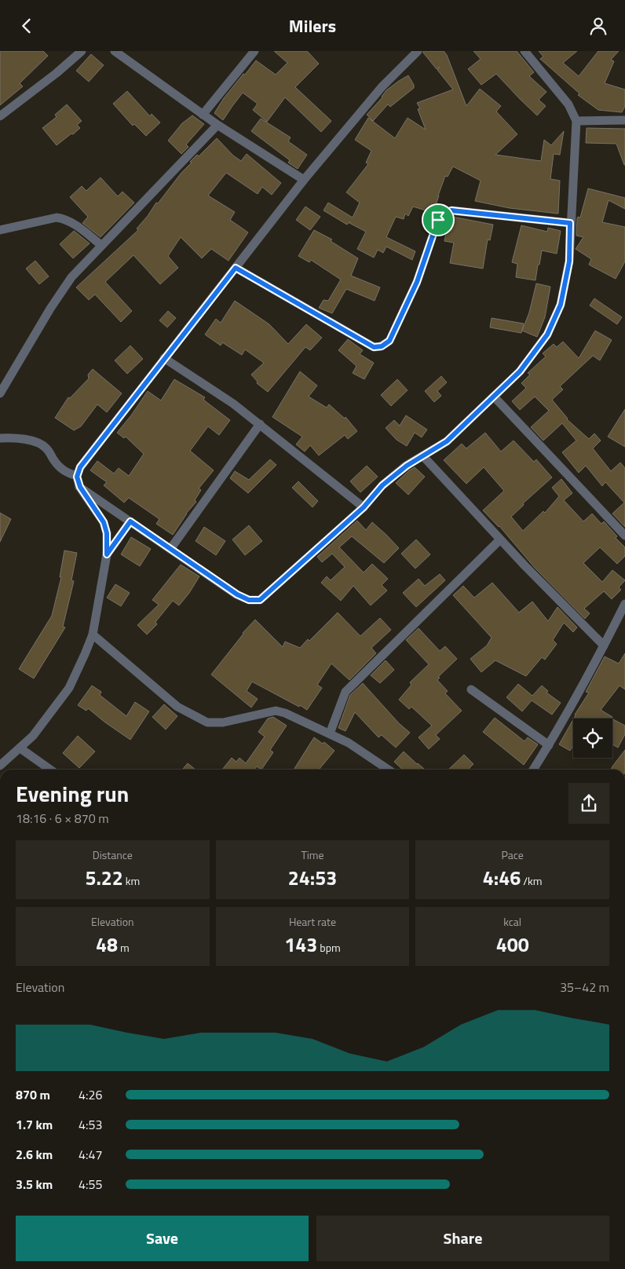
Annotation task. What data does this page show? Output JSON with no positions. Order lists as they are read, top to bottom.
{
  "page": {
    "header": "Milers",
    "heading": ["Evening run", "18:16 · 6 × 870 m"],
    "stats": [
      ["Distance", "5.22 km"],
      ["Time", "24:53"],
      ["Pace", "4:46 /km"],
      ["Elevation", "48 m"],
      ["Heart rate", "143 bpm"],
      ["kcal", "400"]
    ],
    "chart": ["Elevation", "35–42 m"],
    "list": [
      {
        "name": "870 m",
        "note": "4:26"
      },
      {
        "name": "1.7 km",
        "note": "4:53"
      },
      {
        "name": "2.6 km",
        "note": "4:47"
      },
      {
        "name": "3.5 km",
        "note": "4:55"
      }
    ],
    "buttons": ["Save", "Share"]
  }
}
